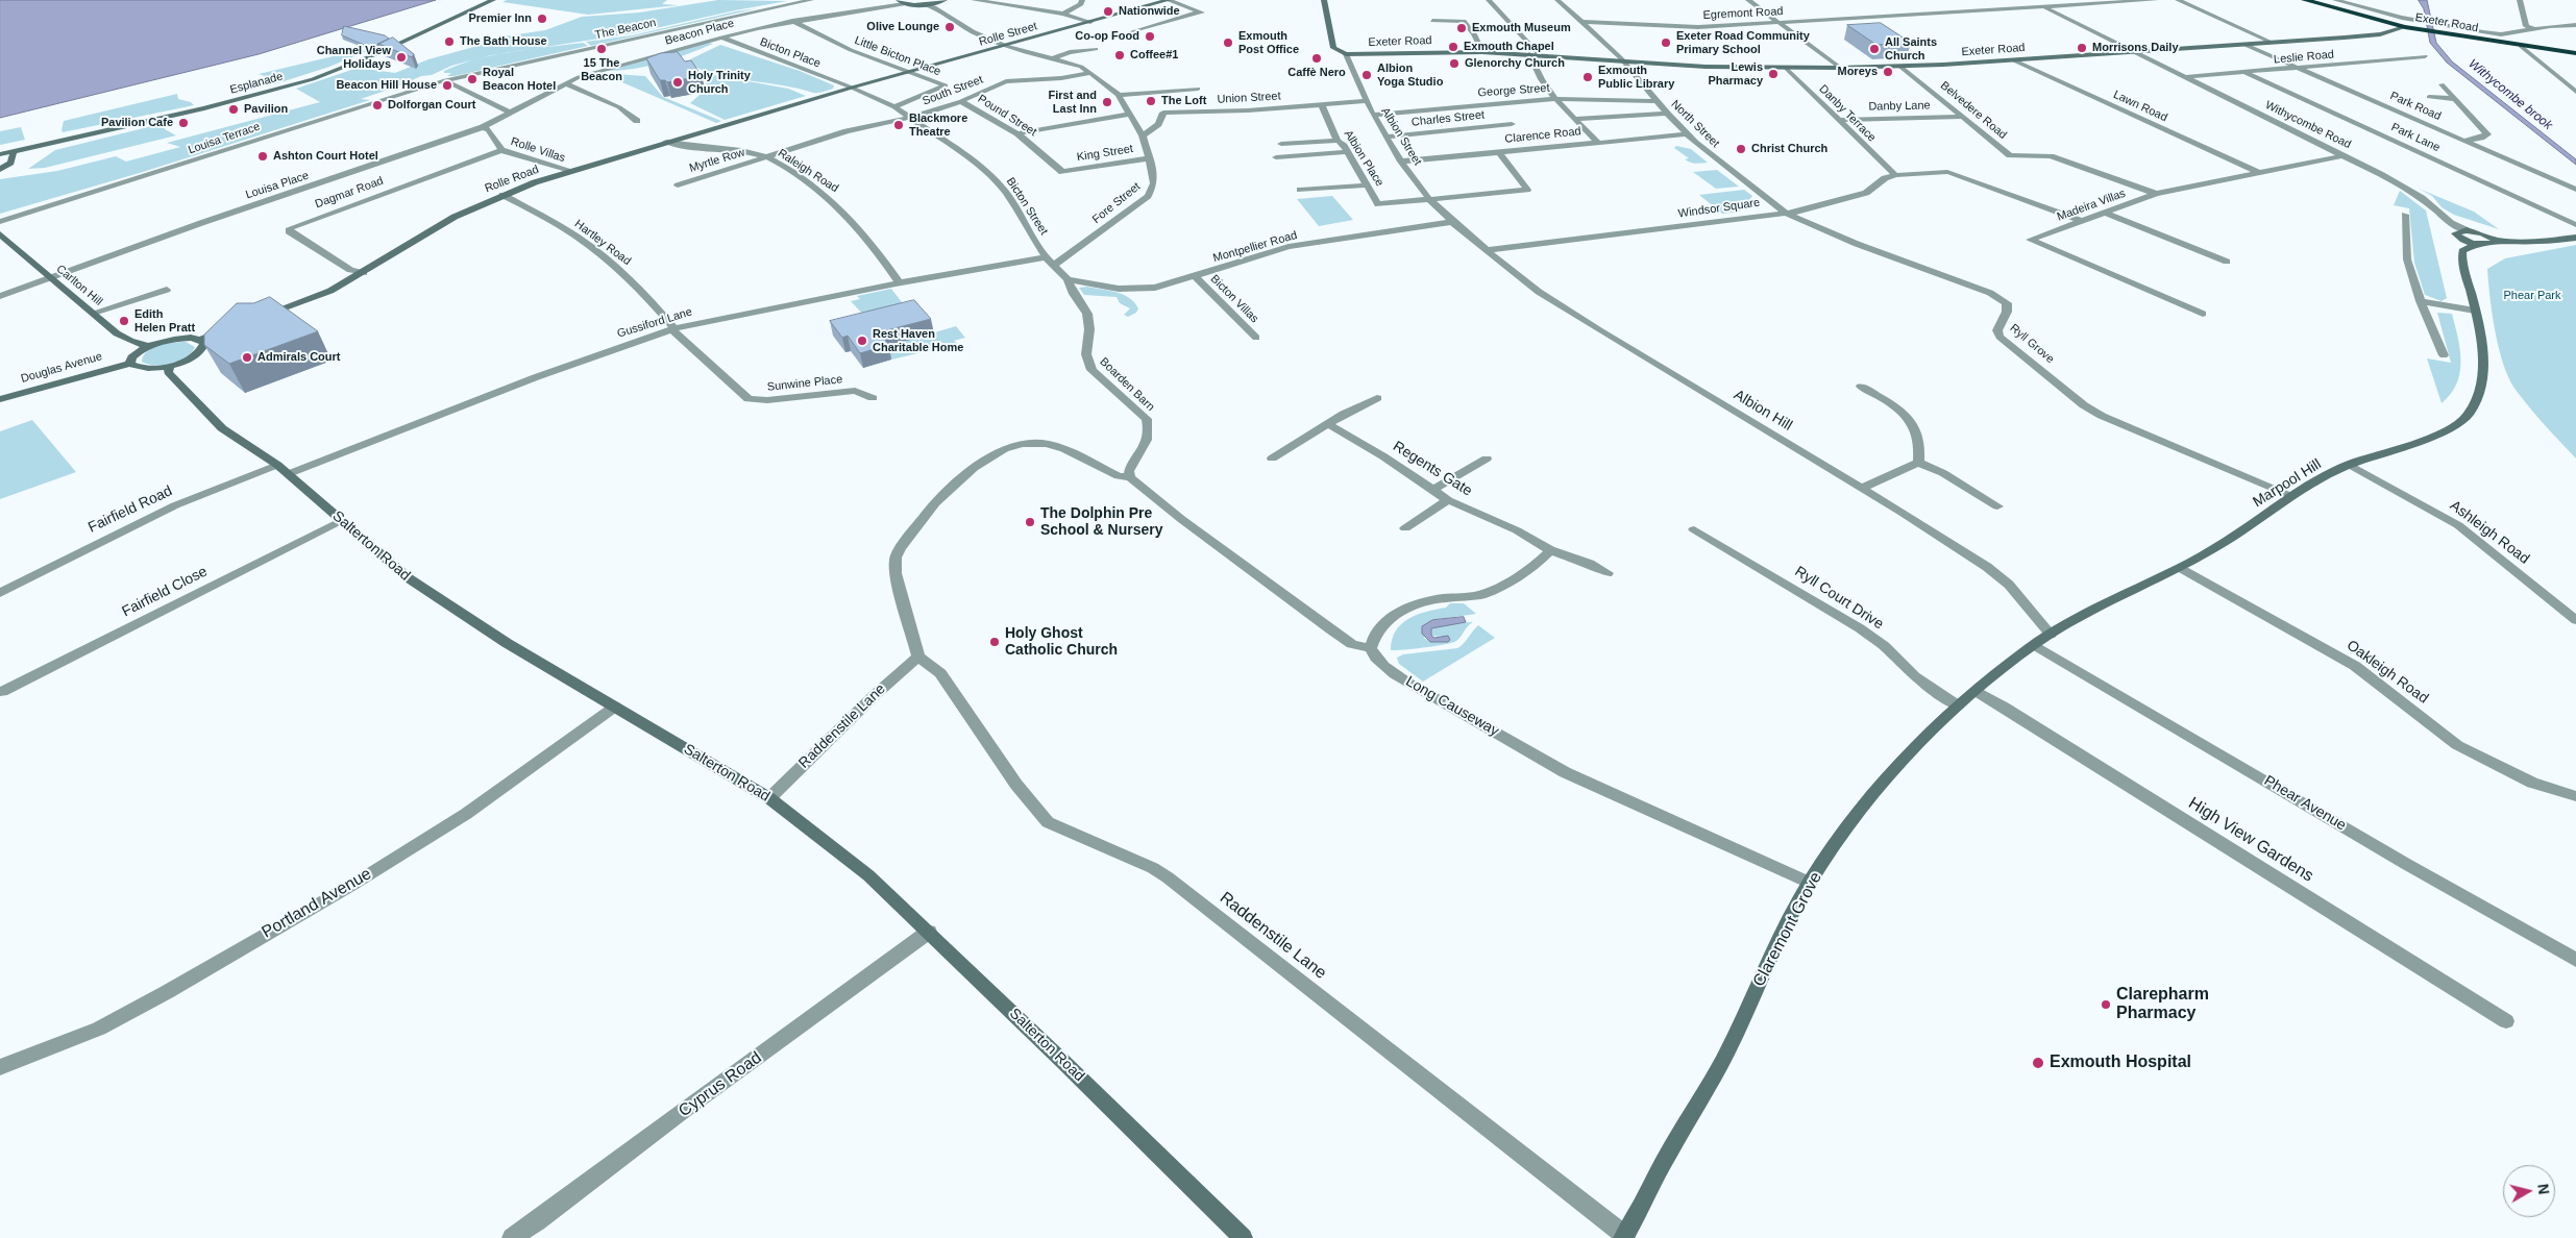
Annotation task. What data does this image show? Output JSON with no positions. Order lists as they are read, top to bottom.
{
  "streets": {
    "highway": ["Exeter Road"],
    "street": [
      "Egremont Road",
      "The Beacon",
      "Beacon Place",
      "Rolle Street",
      "Bicton Place",
      "Little Bicton Place",
      "Leslie Road",
      "Esplanade",
      "South Street",
      "George Street",
      "Union Street",
      "Danby Lane",
      "Lawn Road",
      "Park Road",
      "Belvedere Road",
      "Danby Terrace",
      "Pound Street",
      "Charles Street",
      "North Street",
      "Withycombe Road",
      "Clarence Road",
      "Albion Street",
      "Park Lane",
      "Louisa Terrace",
      "Rolle Villas",
      "King Street",
      "Albion Place",
      "Myrtle Row",
      "Raleigh Road",
      "Rolle Road",
      "Louisa Place",
      "Dagmar Road",
      "Fore Street",
      "Madeira Villas",
      "Bicton Street",
      "Windsor Square",
      "Hartley Road",
      "Montpellier Road",
      "Carlton Hill",
      "Bicton Villas",
      "Gussiford Lane",
      "Ryll Grove",
      "Douglas Avenue",
      "Sunwine Place",
      "Boarden Barn",
      "Albion Hill",
      "Regents Gate",
      "Marpool Hill",
      "Fairfield Road",
      "Ashleigh Road",
      "Salterton Road",
      "Fairfield Close",
      "Ryll Court Drive",
      "Oakleigh Road",
      "Long Causeway",
      "Raddenstile Lane",
      "Phear Avenue",
      "High View Gardens",
      "Portland Avenue",
      "Claremont Grove",
      "Cyprus Road"
    ]
  },
  "crossings": [
    ["Egremont Road", "North Street"],
    ["Egremont Road", "Withycombe Road"],
    ["Exeter Road", "Lawn Road"],
    ["Exeter Road", "Park Road"],
    ["Exeter Road", "Belvedere Road"],
    ["Exeter Road", "Danby Terrace"],
    ["Exeter Road", "North Street"],
    ["Exeter Road", "Withycombe Road"],
    ["Exeter Road", "Albion Street"],
    ["The Beacon", "Louisa Terrace"],
    ["Beacon Place", "Bicton Place"],
    ["Beacon Place", "Little Bicton Place"],
    ["Beacon Place", "Louisa Place"],
    ["Rolle Street", "Bicton Place"],
    ["Rolle Street", "Little Bicton Place"],
    ["Rolle Street", "Rolle Road"],
    ["Rolle Street", "Fore Street"],
    ["Rolle Street", "Bicton Street"],
    ["Bicton Place", "Rolle Road"],
    ["Bicton Place", "Bicton Street"],
    ["Little Bicton Place", "Bicton Street"],
    ["Leslie Road", "Park Road"],
    ["Leslie Road", "Withycombe Road"],
    ["Leslie Road", "Park Lane"],
    ["South Street", "Pound Street"],
    ["South Street", "Myrtle Row"],
    ["South Street", "Raleigh Road"],
    ["South Street", "Fore Street"],
    ["South Street", "Bicton Street"],
    ["George Street", "North Street"],
    ["George Street", "Albion Street"],
    ["Union Street", "Albion Street"],
    ["Union Street", "Albion Place"],
    ["Danby Lane", "Belvedere Road"],
    ["Danby Lane", "Danby Terrace"],
    ["Lawn Road", "Madeira Villas"],
    ["Belvedere Road", "Madeira Villas"],
    ["Danby Terrace", "Windsor Square"],
    ["Pound Street", "King Street"],
    ["Charles Street", "Albion Street"],
    ["North Street", "Clarence Road"],
    ["North Street", "Windsor Square"],
    ["North Street", "Ryll Grove"],
    ["Withycombe Road", "Madeira Villas"],
    ["Clarence Road", "Albion Street"],
    ["Albion Street", "Albion Place"],
    ["Albion Street", "Montpellier Road"],
    ["Albion Street", "Albion Hill"],
    ["Rolle Villas", "Rolle Road"],
    ["Rolle Villas", "Louisa Place"],
    ["Rolle Villas", "Dagmar Road"],
    ["King Street", "Fore Street"],
    ["Myrtle Row", "Raleigh Road"],
    ["Raleigh Road", "Rolle Road"],
    ["Raleigh Road", "Gussiford Lane"],
    ["Rolle Road", "Dagmar Road"],
    ["Rolle Road", "Bicton Street"],
    ["Rolle Road", "Hartley Road"],
    ["Louisa Place", "Carlton Hill"],
    ["Fore Street", "Boarden Barn"],
    ["Madeira Villas", "Windsor Square"],
    ["Bicton Street", "Gussiford Lane"],
    ["Bicton Street", "Boarden Barn"],
    ["Windsor Square", "Ryll Grove"],
    ["Windsor Square", "Albion Hill"],
    ["Hartley Road", "Gussiford Lane"],
    ["Hartley Road", "Sunwine Place"],
    ["Montpellier Road", "Bicton Villas"],
    ["Montpellier Road", "Boarden Barn"],
    ["Montpellier Road", "Albion Hill"],
    ["Gussiford Lane", "Sunwine Place"],
    ["Gussiford Lane", "Boarden Barn"],
    ["Gussiford Lane", "Fairfield Road"],
    ["Gussiford Lane", "Salterton Road"],
    ["Ryll Grove", "Marpool Hill"],
    ["Albion Hill", "Marpool Hill"],
    ["Marpool Hill", "Ashleigh Road"],
    ["Marpool Hill", "Oakleigh Road"],
    ["Marpool Hill", "Phear Avenue"],
    ["Marpool Hill", "Claremont Grove"],
    ["Fairfield Road", "Salterton Road"],
    ["Salterton Road", "Fairfield Close"],
    ["Salterton Road", "Raddenstile Lane"],
    ["Salterton Road", "Portland Avenue"],
    ["Salterton Road", "Cyprus Road"],
    ["Ryll Court Drive", "Claremont Grove"],
    ["Long Causeway", "Claremont Grove"],
    ["Raddenstile Lane", "Claremont Grove"],
    ["Phear Avenue", "Claremont Grove"],
    ["High View Gardens", "Claremont Grove"]
  ],
  "water": ["Withycombe brook"],
  "parks": ["Phear Park"],
  "places": [
    "Nationwide",
    "Premier Inn",
    "Olive Lounge",
    "Exmouth Museum",
    "Co-op Food",
    "The Bath House",
    "Exmouth Post Office",
    "Exeter Road Community Primary School",
    "Exmouth Chapel",
    "Morrisons Daily",
    "15 The Beacon",
    "All Saints Church",
    "Coffee#1",
    "Channel View Holidays",
    "Caffè Nero",
    "Glenorchy Church",
    "Moreys",
    "Lewis Pharmacy",
    "Albion Yoga Studio",
    "Exmouth Public Library",
    "Royal Beacon Hotel",
    "Holy Trinity Church",
    "Beacon Hill House",
    "The Loft",
    "First and Last Inn",
    "Dolforgan Court",
    "Pavilion",
    "Pavilion Cafe",
    "Blackmore Theatre",
    "Christ Church",
    "Ashton Court Hotel",
    "Edith Helen Pratt",
    "Rest Haven Charitable Home",
    "Admirals Court",
    "The Dolphin Pre School & Nursery",
    "Holy Ghost Catholic Church",
    "Clarepharm Pharmacy",
    "Exmouth Hospital"
  ],
  "north": "right"
}
